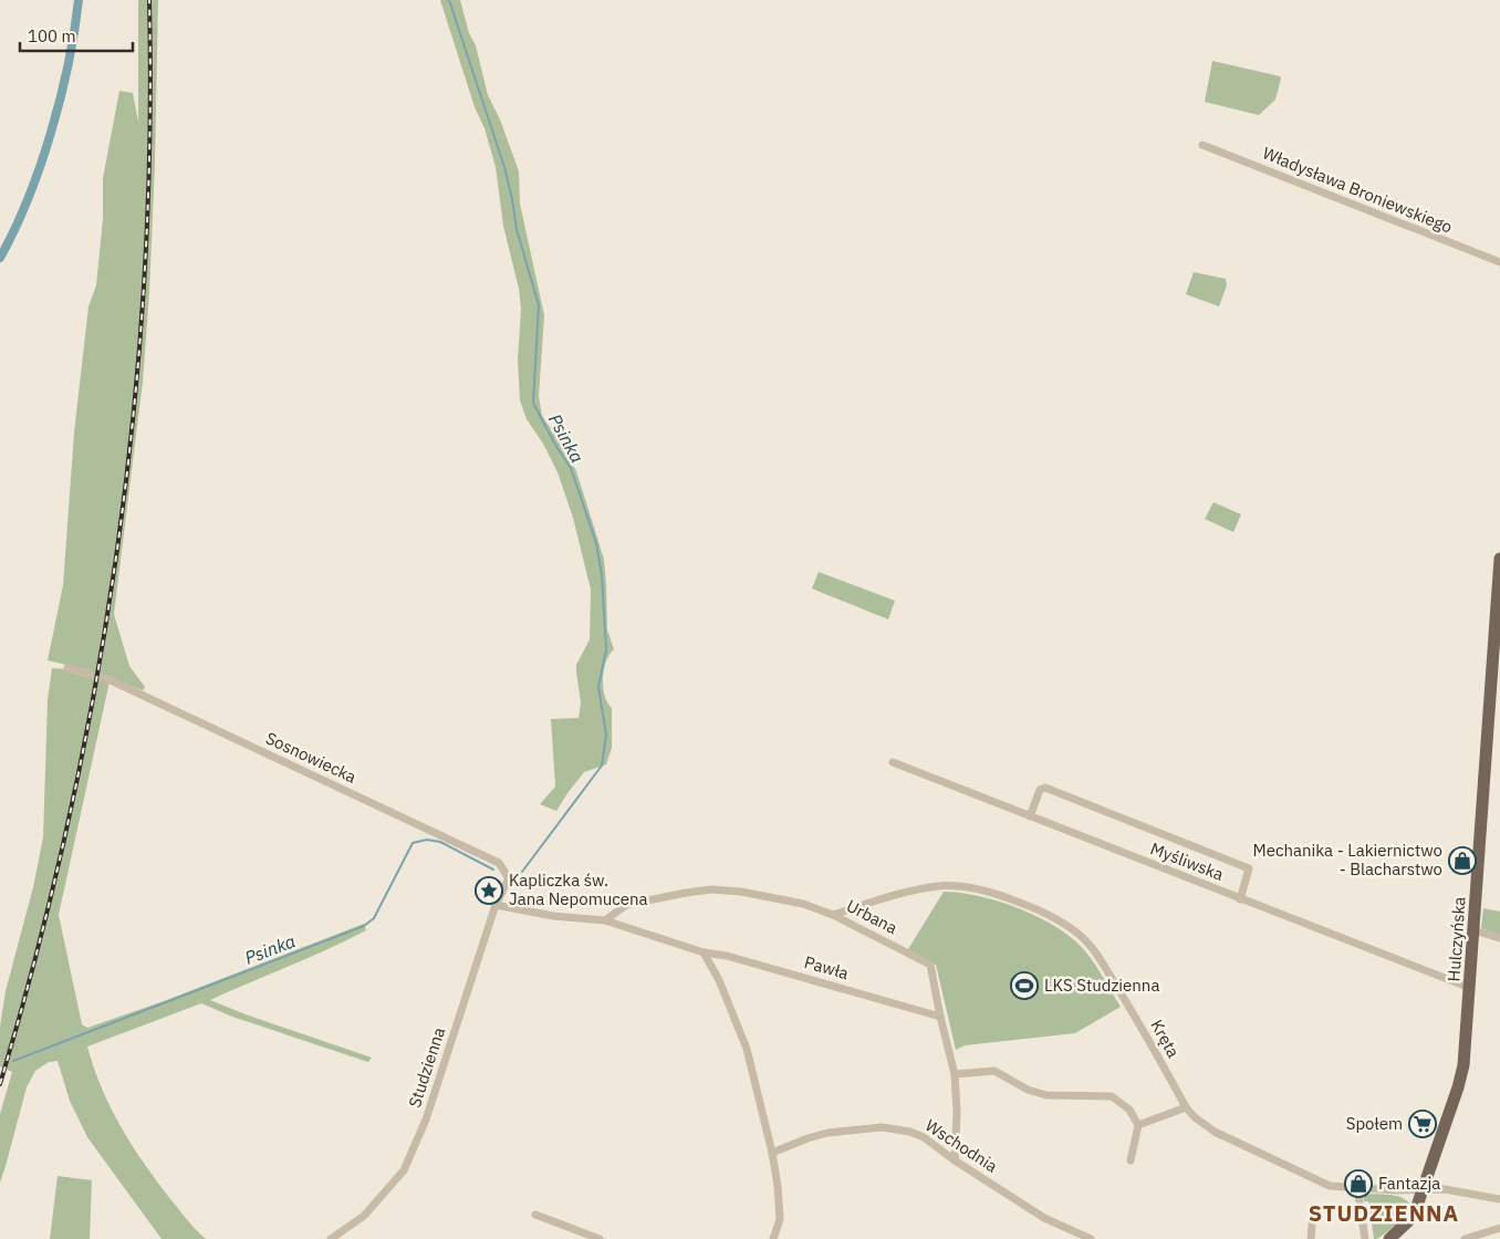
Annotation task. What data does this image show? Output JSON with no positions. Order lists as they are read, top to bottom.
{
  "streets": {
    "main road": ["Hulczyńska"],
    "street": [
      "Władysława Broniewskiego",
      "Sosnowiecka",
      "Myśliwska",
      "Urbana",
      "Pawła",
      "Kręta",
      "Studzienna",
      "Wschodnia"
    ]
  },
  "crossings": [
    ["Sosnowiecka", "Studzienna"],
    ["Myśliwska", "Hulczyńska"],
    ["Urbana", "Pawła"],
    ["Urbana", "Kręta"],
    ["Urbana", "Wschodnia"],
    ["Hulczyńska", "Kręta"],
    ["Pawła", "Studzienna"]
  ],
  "districts": ["STUDZIENNA"],
  "water": ["Psinka"],
  "places": {
    "shop": ["Mechanika - Lakiernictwo - Blacharstwo", "Fantazja"],
    "place": ["Kapliczka św. Jana Nepomucena"],
    "sports": ["LKS Studzienna"],
    "supermarket": ["Społem"]
  },
  "scale_bar": "100 m"
}
